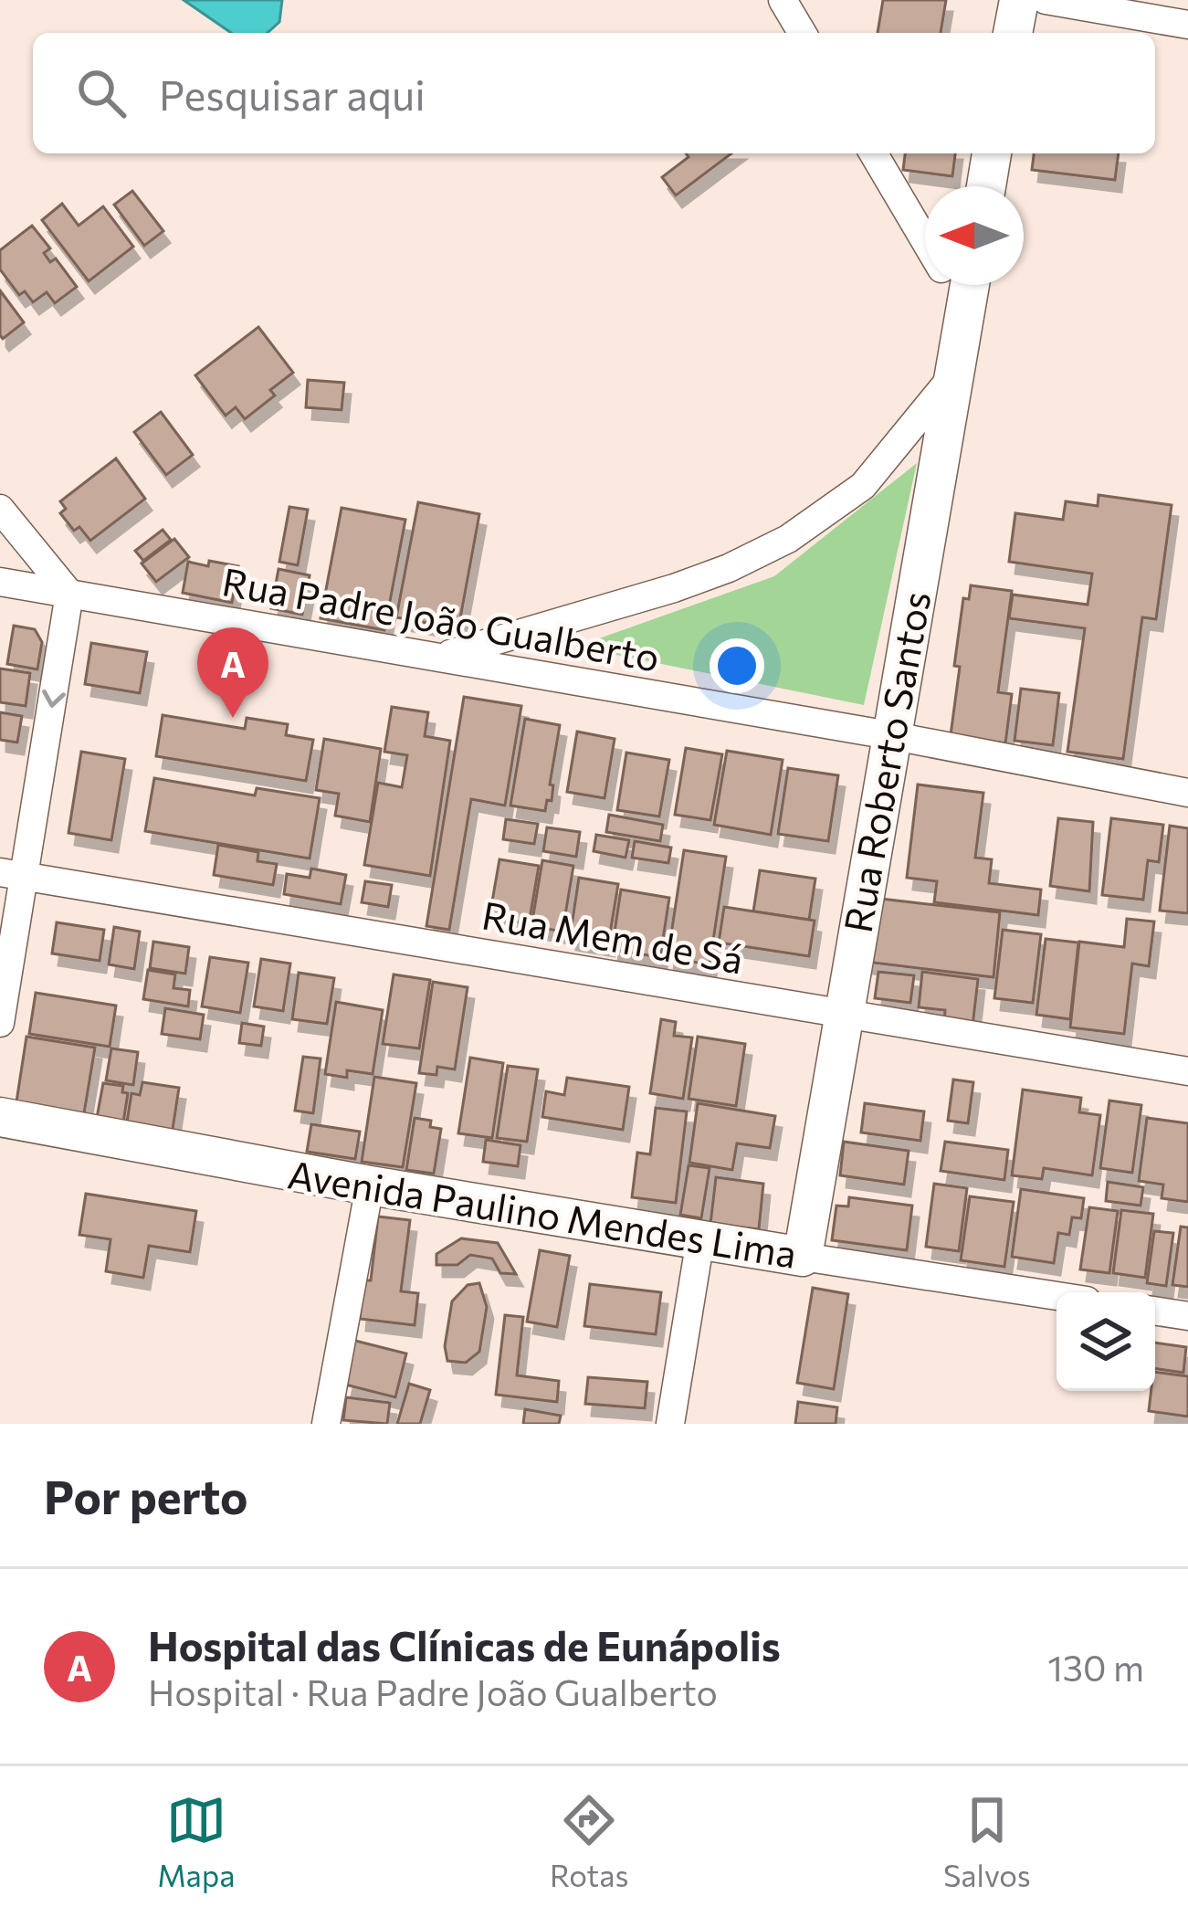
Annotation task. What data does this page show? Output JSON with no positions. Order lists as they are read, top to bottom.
{
  "streets": {
    "main road": ["Rua Roberto Santos", "Avenida Paulino Mendes Lima"],
    "street": ["Rua Padre João Gualberto", "Rua Mem de Sá"]
  },
  "crossings": [
    ["Rua Padre João Gualberto", "Rua Roberto Santos"],
    ["Rua Roberto Santos", "Rua Mem de Sá"],
    ["Rua Roberto Santos", "Avenida Paulino Mendes Lima"]
  ],
  "north": "left",
  "page": {
    "search": "Pesquisar aqui",
    "pins": "A",
    "heading": "Por perto",
    "list": [
      {
        "mark": "A",
        "name": "Hospital das Clínicas de Eunápolis",
        "note": "Hospital · Rua Padre João Gualberto",
        "value": "130 m"
      }
    ],
    "nav": ["Mapa", "Rotas", "Salvos"]
  }
}
